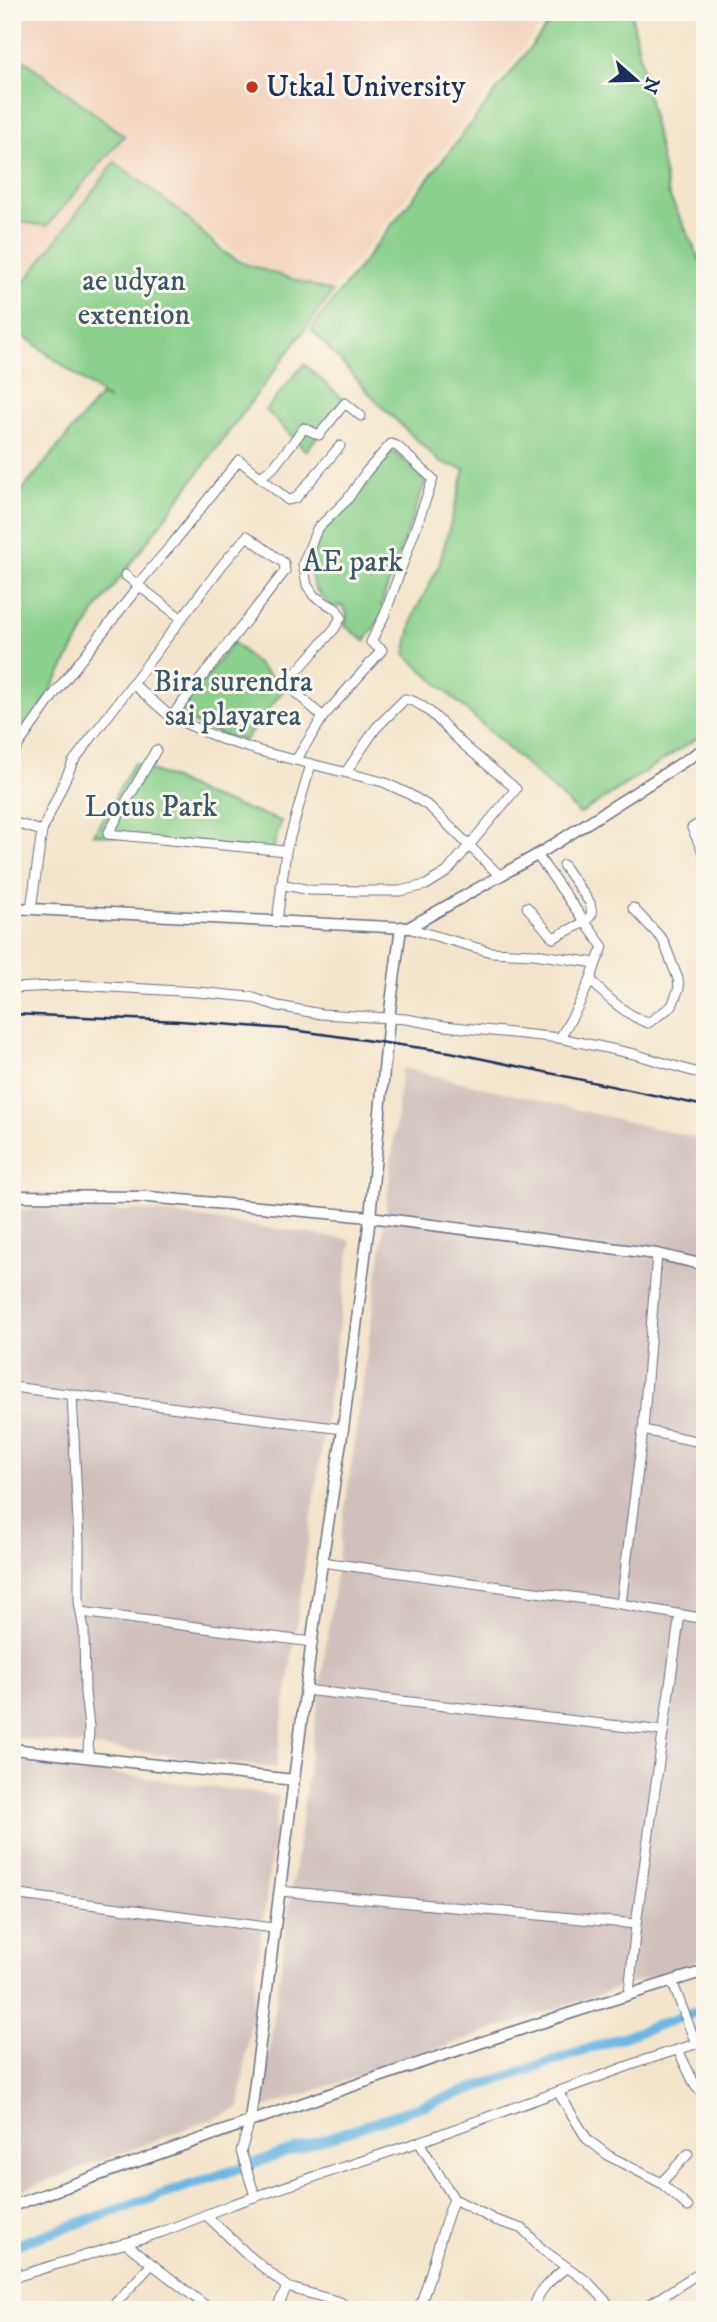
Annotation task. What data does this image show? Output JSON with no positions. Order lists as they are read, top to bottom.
{
  "parks": [
    "ae udyan extention",
    "AE park",
    "Bira surendra sai playarea",
    "Lotus Park"
  ],
  "places": ["Utkal University"],
  "north": "right"
}
